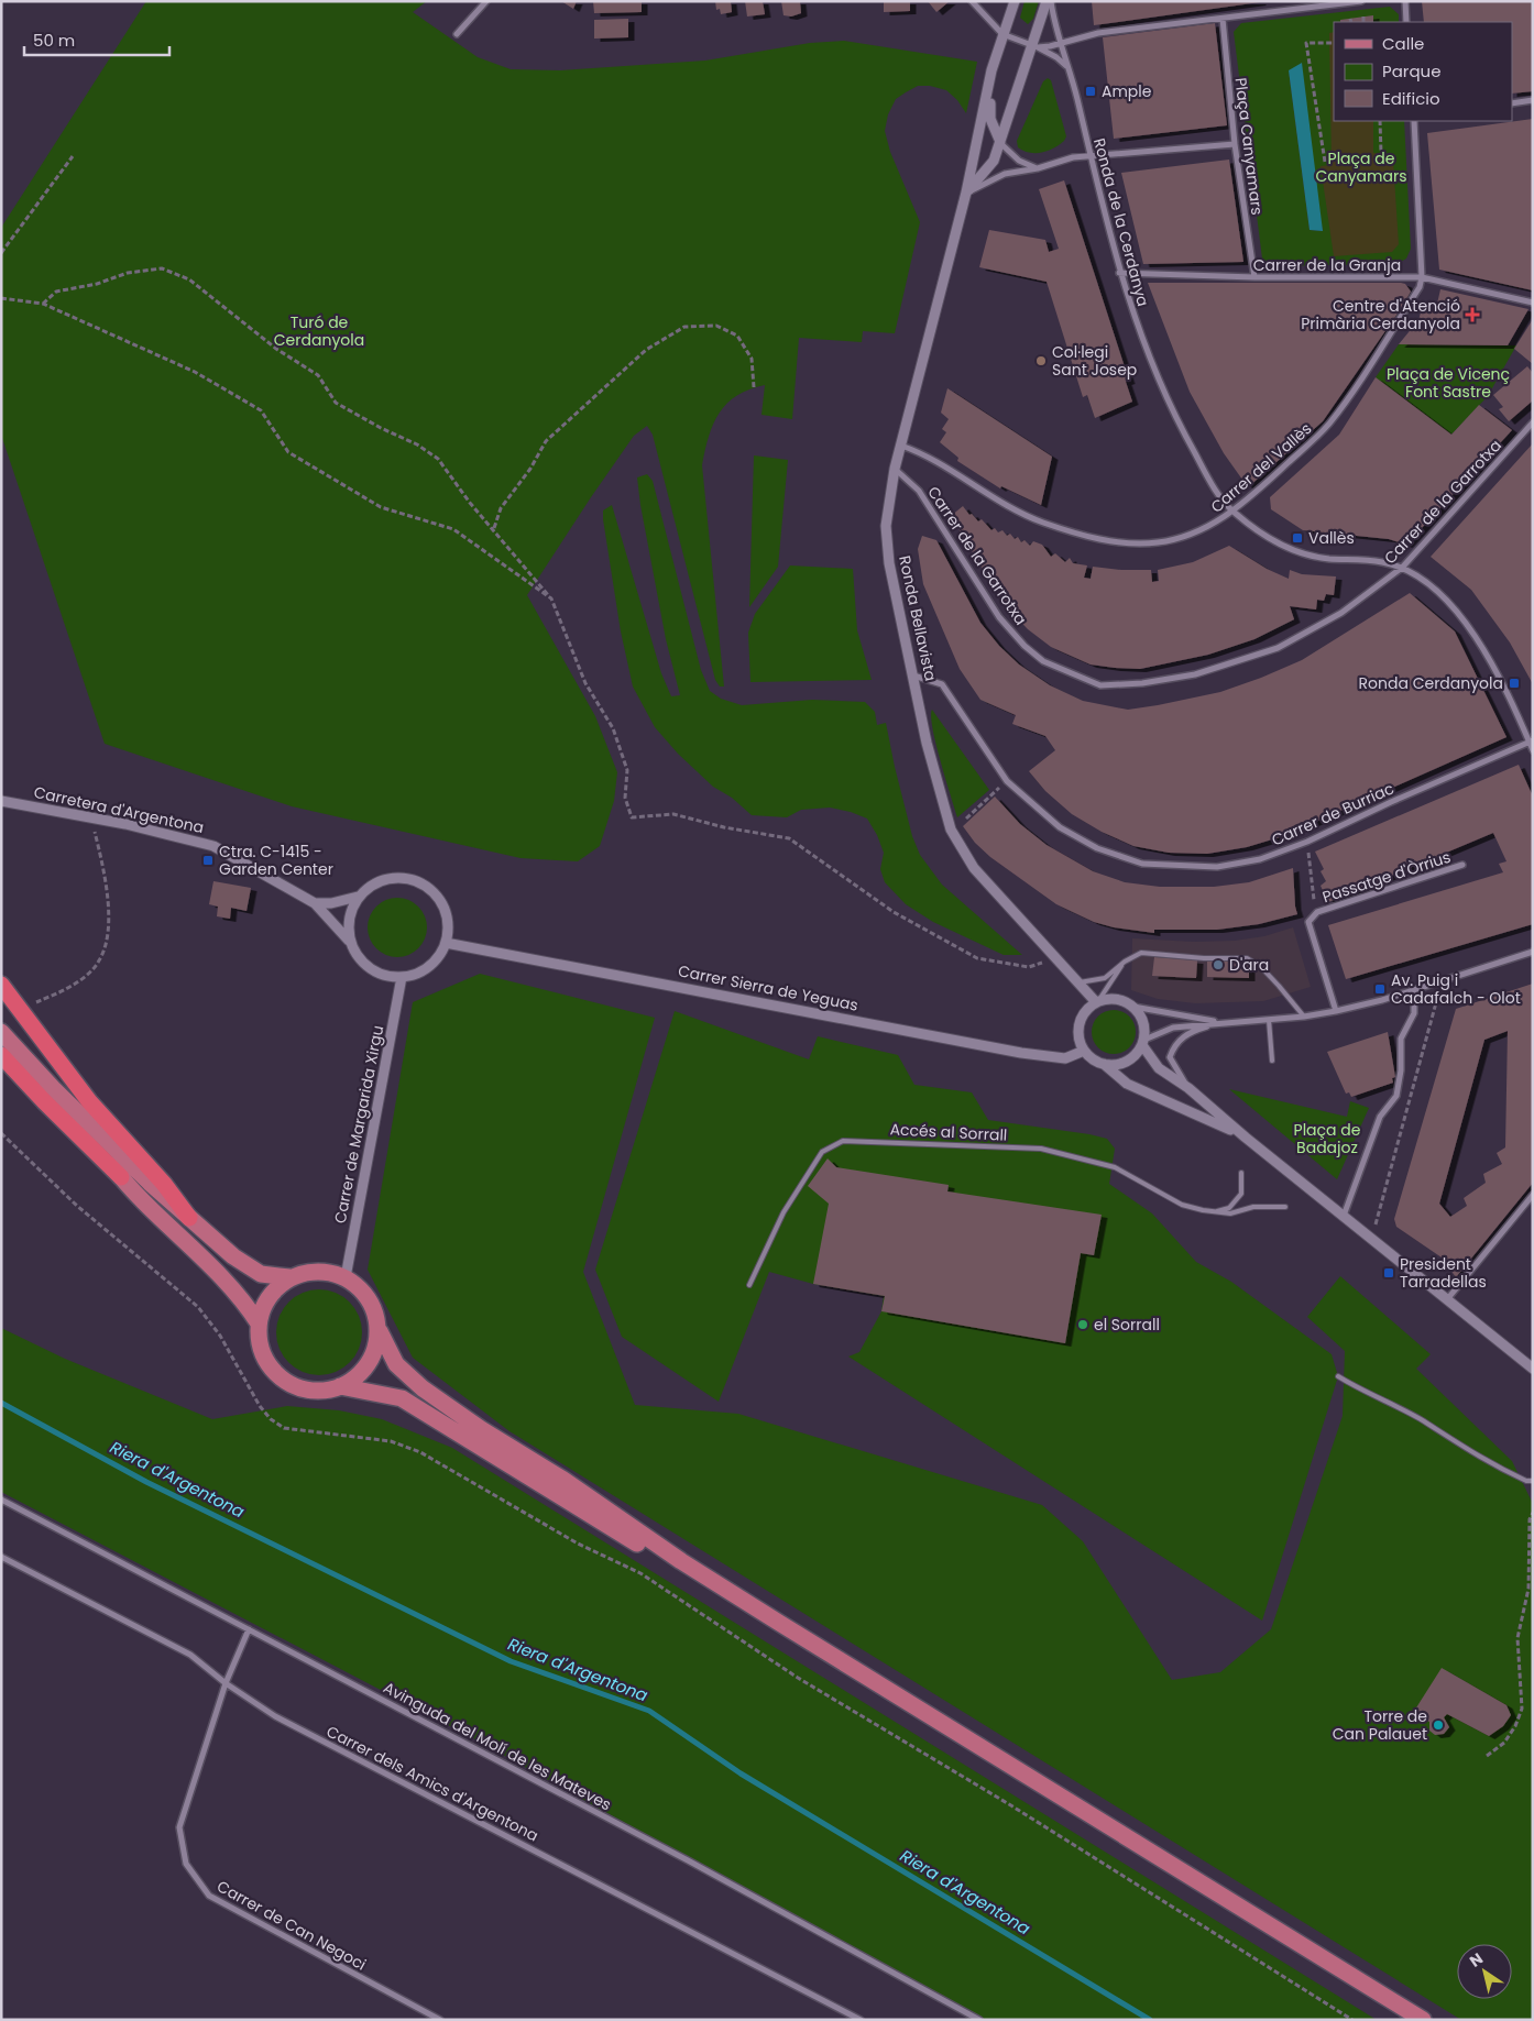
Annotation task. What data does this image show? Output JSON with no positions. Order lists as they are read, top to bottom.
{
  "streets": {
    "street": [
      "Plaça Canyamars",
      "Ronda de la Cerdanya",
      "Carrer de la Granja",
      "Carrer del Vallès",
      "Carrer de la Garrotxa",
      "Ronda Bellavista",
      "Carretera d'Argentona",
      "Carrer de Burriac",
      "Passatge d'Òrrius",
      "Carrer Sierra de Yeguas",
      "Carrer de Margarida Xirgu",
      "Avinguda del Molí de les Mateves",
      "Carrer dels Amics d'Argentona",
      "Carrer de Can Negoci"
    ],
    "lane": ["Accés al Sorrall"]
  },
  "crossings": [
    ["Plaça Canyamars", "Carrer de la Granja"],
    ["Ronda de la Cerdanya", "Carrer de la Granja"],
    ["Ronda de la Cerdanya", "Carrer del Vallès"],
    ["Ronda de la Cerdanya", "Carrer de la Garrotxa"],
    ["Ronda de la Cerdanya", "Carrer de Burriac"],
    ["Carrer de la Granja", "Carrer del Vallès"],
    ["Carrer del Vallès", "Ronda Bellavista"],
    ["Carrer de la Garrotxa", "Ronda Bellavista"],
    ["Ronda Bellavista", "Carrer de Burriac"],
    ["Ronda Bellavista", "Carrer Sierra de Yeguas"],
    ["Carretera d'Argentona", "Carrer Sierra de Yeguas"],
    ["Carretera d'Argentona", "Carrer de Margarida Xirgu"],
    ["Carrer Sierra de Yeguas", "Carrer de Margarida Xirgu"],
    ["Avinguda del Molí de les Mateves", "Carrer de Can Negoci"],
    ["Carrer dels Amics d'Argentona", "Carrer de Can Negoci"]
  ],
  "water": ["Riera d'Argentona"],
  "parks": [
    "Plaça de Canyamars",
    "Turó de Cerdanyola",
    "Plaça de Vicenç Font Sastre",
    "Plaça de Badajoz"
  ],
  "places": {
    "transit": [
      "Ample",
      "Vallès",
      "Ronda Cerdanyola",
      "Ctra. C-1415 - Garden Center",
      "Av. Puig i Cadafalch - Olot",
      "President Tarradellas"
    ],
    "health": ["Centre d'Atenció Primària Cerdanyola"],
    "other": [
      "Col·legi Sant Josep",
      "D'ara",
      "el Sorrall",
      "Torre de Can Palauet"
    ]
  },
  "legend": ["Calle", "Parque", "Edificio"],
  "scale_bar": "50 m",
  "north": "top left"
}
